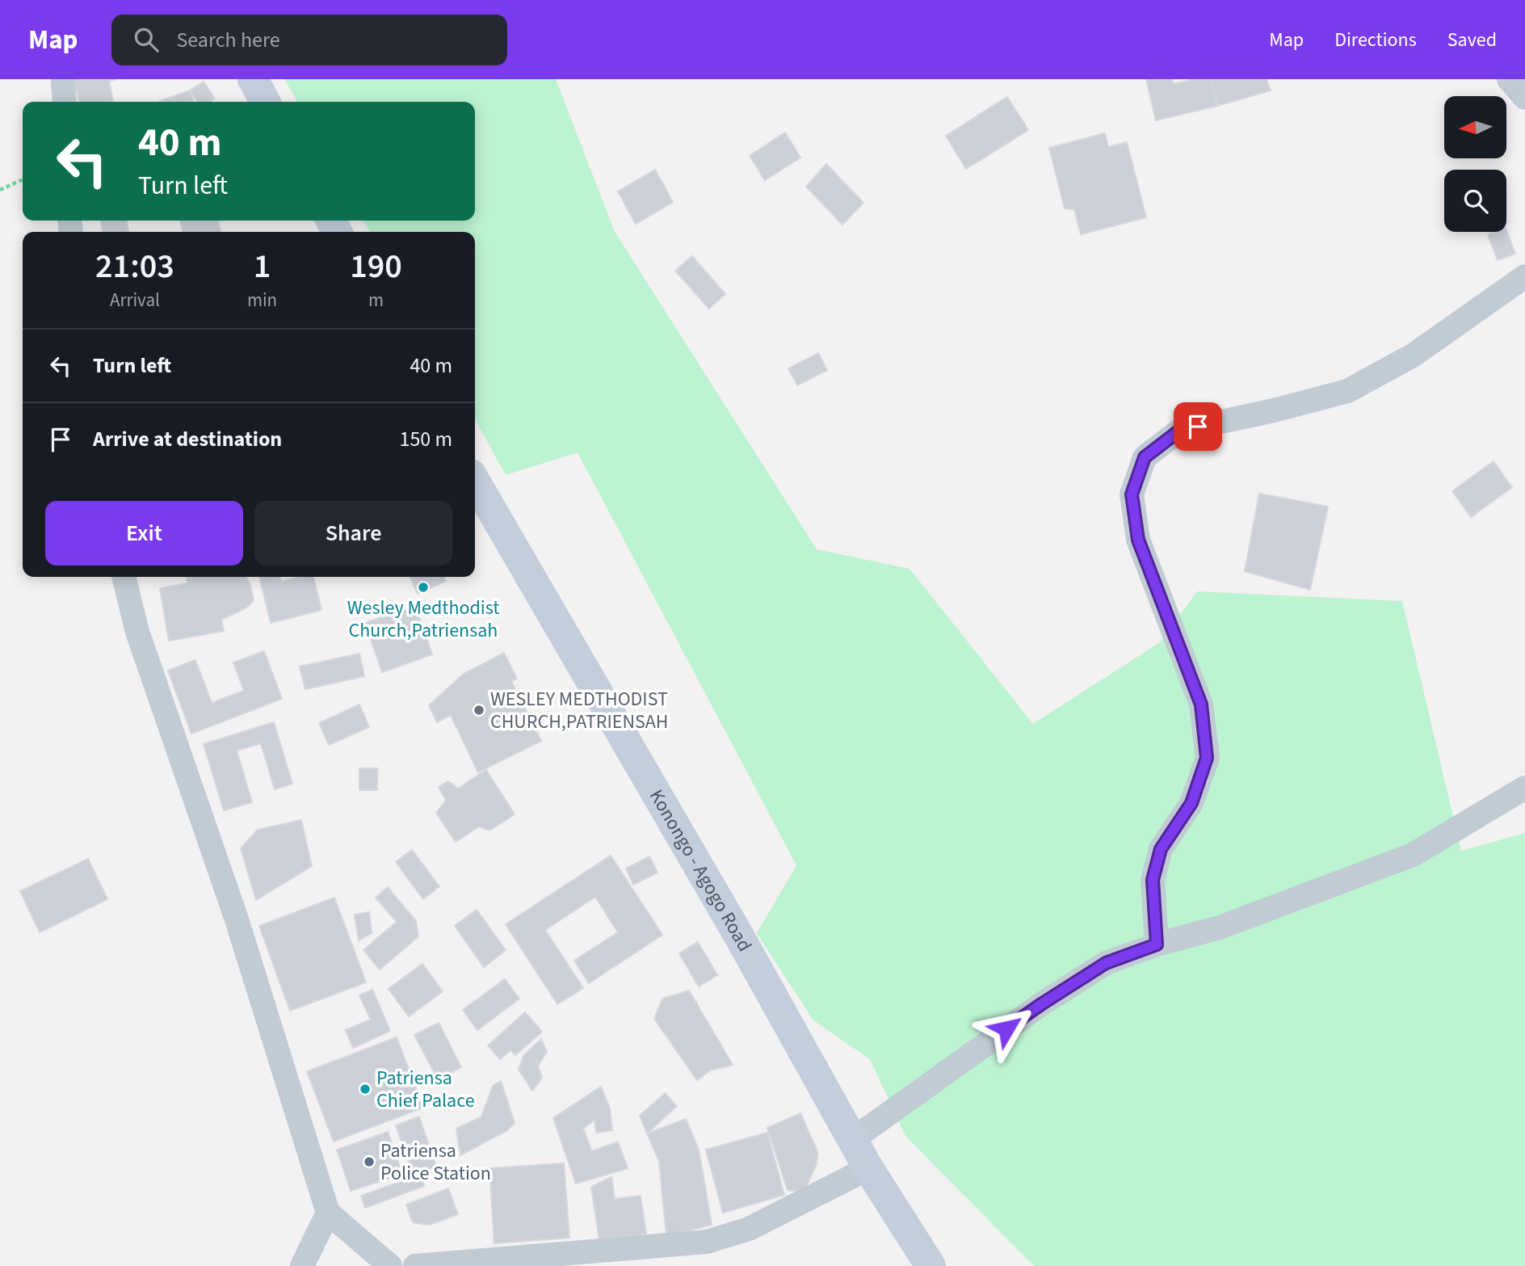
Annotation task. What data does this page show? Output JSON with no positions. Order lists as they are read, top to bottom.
{
  "streets": {
    "main road": ["Konongo - Agogo Road"]
  },
  "places": [
    "Wesley Medthodist Church,Patriensah",
    "WESLEY MEDTHODIST CHURCH,PATRIENSAH",
    "Patriensa Chief Palace",
    "Patriensa Police Station"
  ],
  "north": "left",
  "page": {
    "header": "Map",
    "search": "Search here",
    "nav": ["Map", "Directions", "Saved"],
    "turn": ["40 m", "Turn left"],
    "eta": [
      "21:03",
      "Arrival",
      "1",
      "min",
      "190",
      "m"
    ],
    "list": [
      {
        "name": "Turn left",
        "value": "40 m"
      },
      {
        "name": "Arrive at destination",
        "value": "150 m"
      }
    ],
    "buttons": ["Exit", "Share"]
  }
}
